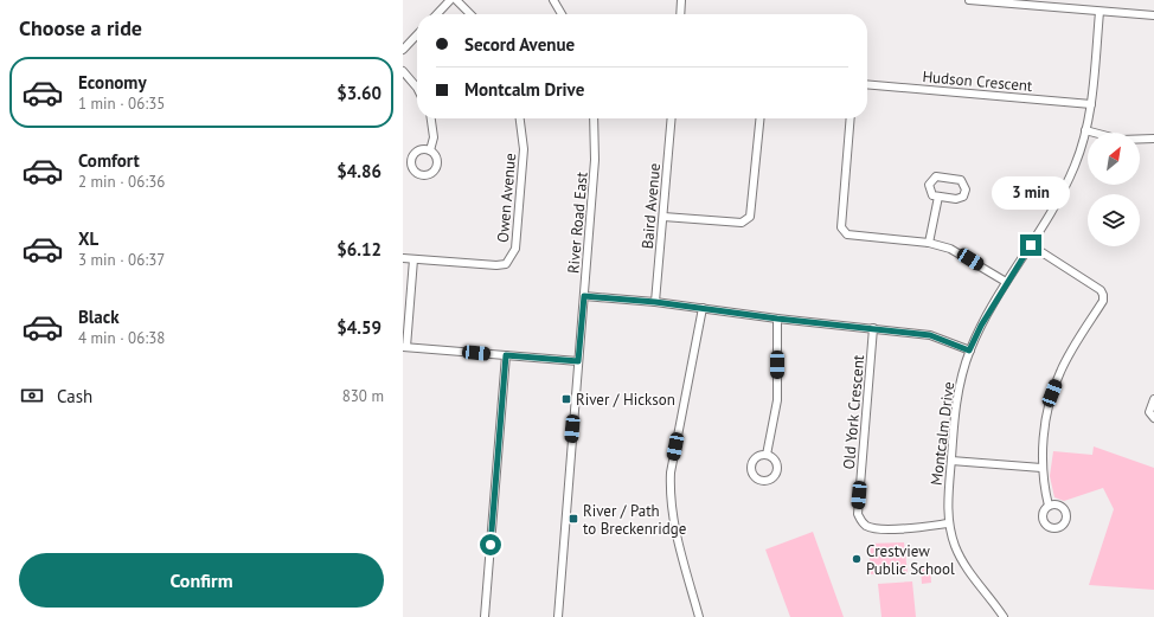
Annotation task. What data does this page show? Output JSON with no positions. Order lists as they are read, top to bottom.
{
  "streets": {
    "street": [
      "Hudson Crescent",
      "Owen Avenue",
      "Baird Avenue",
      "River Road East",
      "Old York Crescent",
      "Montcalm Drive"
    ]
  },
  "crossings": [
    ["Hudson Crescent", "Montcalm Drive"],
    ["Old York Crescent", "Montcalm Drive"]
  ],
  "places": {
    "transit": ["River / Hickson", "River / Path to Breckenridge"],
    "other": ["Crestview Public School"]
  },
  "north": "top right",
  "page": {
    "heading": "Choose a ride",
    "banner": ["Secord Avenue", "Montcalm Drive"],
    "list": [
      {
        "name": "Economy",
        "note": "1 min · 06:35",
        "value": "$3.60"
      },
      {
        "name": "Comfort",
        "note": "2 min · 06:36",
        "value": "$4.86"
      },
      {
        "name": "XL",
        "note": "3 min · 06:37",
        "value": "$6.12"
      },
      {
        "name": "Black",
        "note": "4 min · 06:38",
        "value": "$4.59"
      }
    ],
    "bubble": "3 min",
    "pay": ["Cash", "830 m"],
    "buttons": "Confirm"
  }
}
